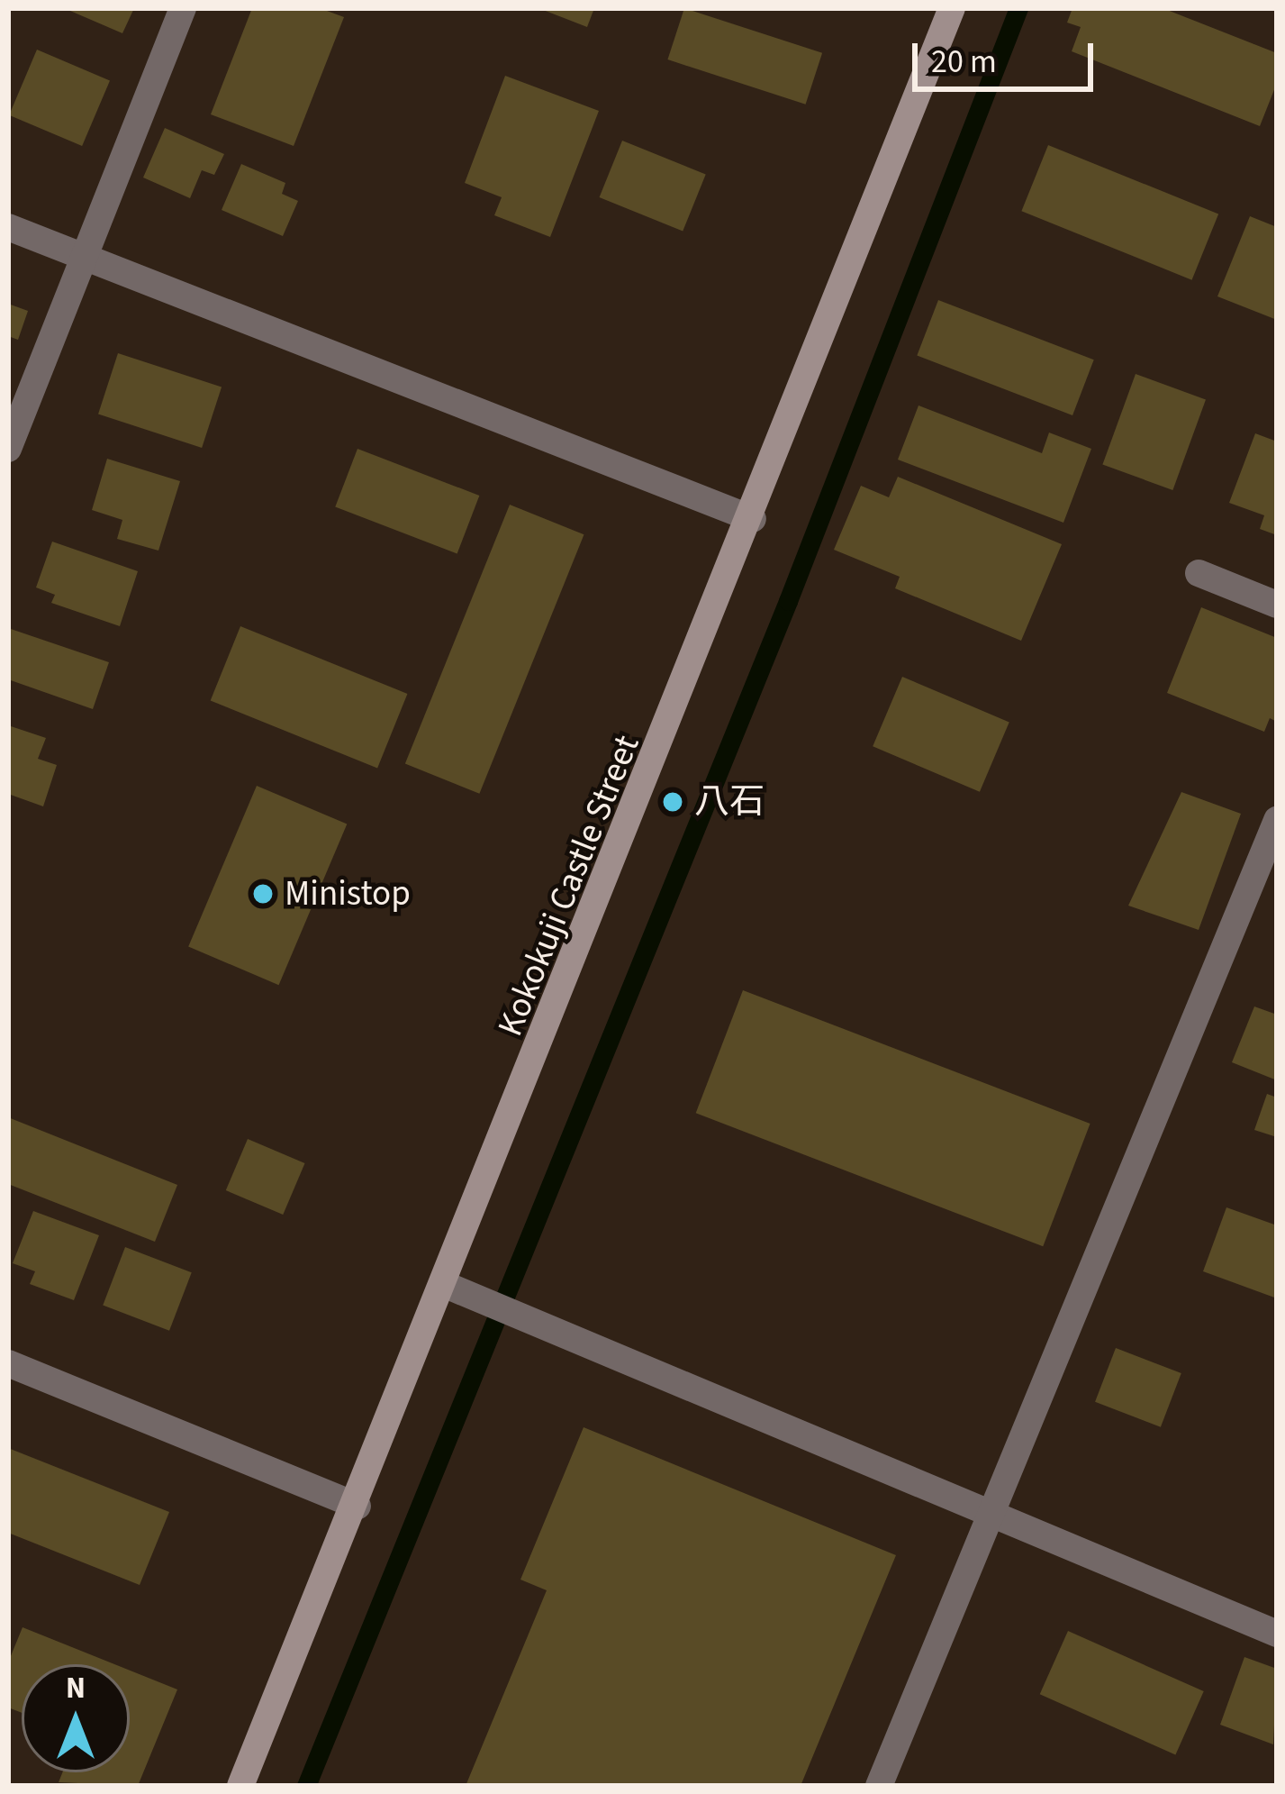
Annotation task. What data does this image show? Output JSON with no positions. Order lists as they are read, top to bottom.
{
  "streets": {
    "main road": ["Kokokuji Castle Street"]
  },
  "places": ["八石", "Ministop"],
  "scale_bar": "20 m",
  "north": "top"
}
